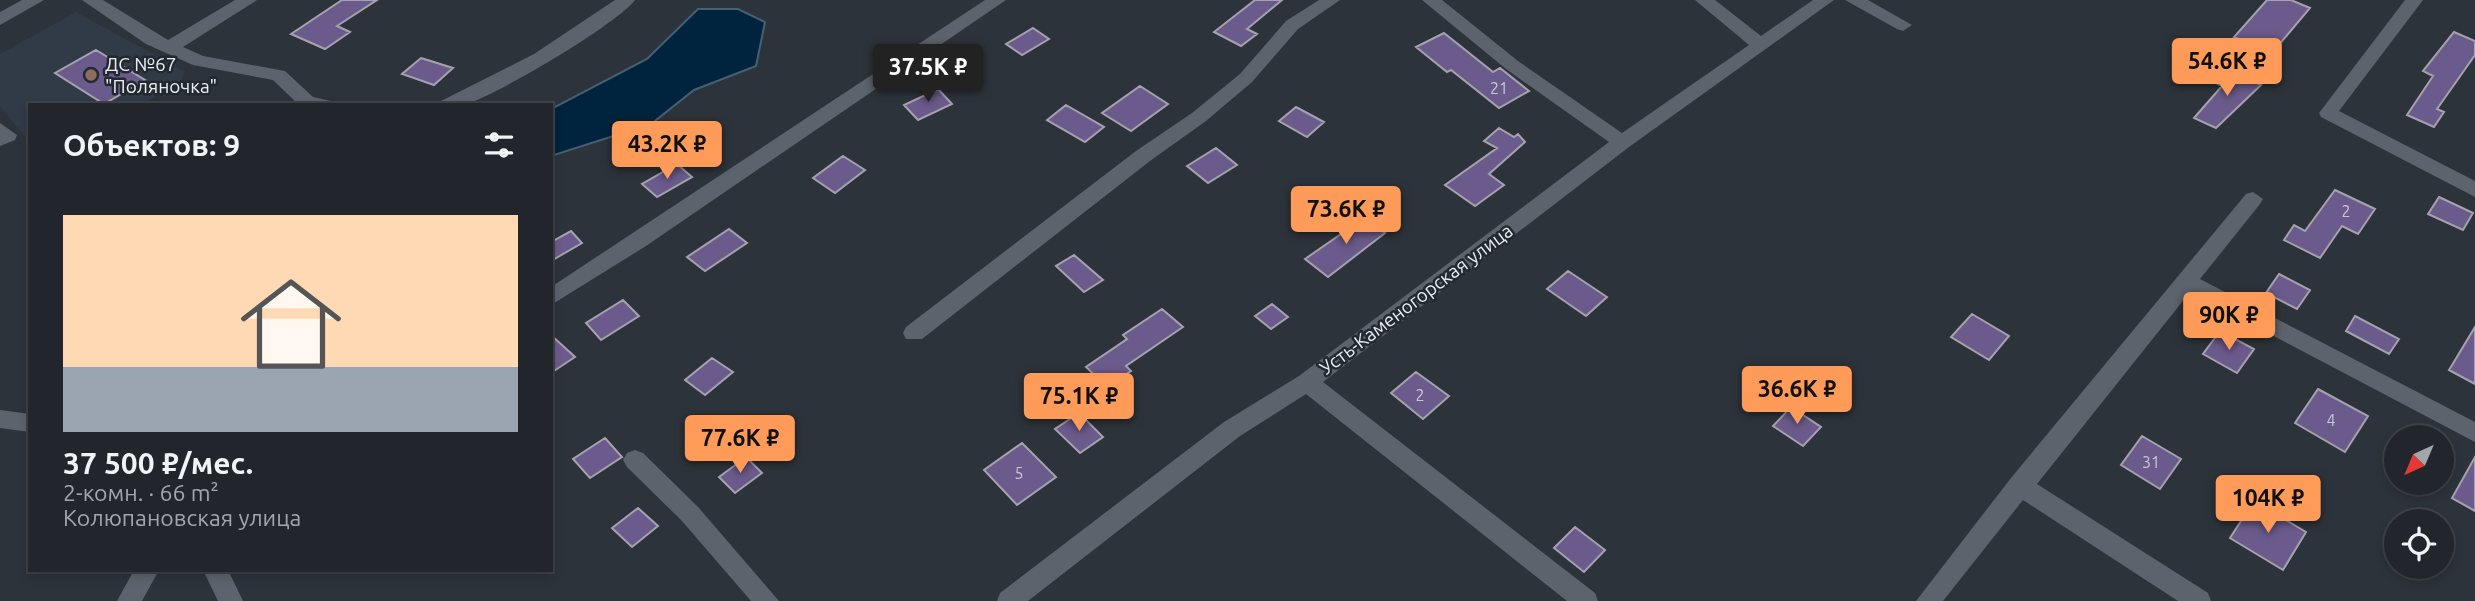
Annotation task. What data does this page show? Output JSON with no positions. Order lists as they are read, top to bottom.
{
  "streets": {
    "street": ["Усть-Каменогорская улица"]
  },
  "places": ["ДС №67 \"Поляночка\""],
  "house_numbers": [
    "21",
    "2",
    "2",
    "4",
    "31",
    "5"
  ],
  "north": "bottom left",
  "page": {
    "price": [
      "54.6K ₽",
      "37.5K ₽",
      "43.2K ₽",
      "73.6K ₽",
      "90K ₽",
      "36.6K ₽",
      "75.1K ₽",
      "77.6K ₽",
      "104K ₽"
    ],
    "heading": "Объектов: 9",
    "list": [
      {
        "name": "37 500 ₽/мес.",
        "note": "2-комн. · 66 m² · Колюпановская улица"
      }
    ]
  }
}
